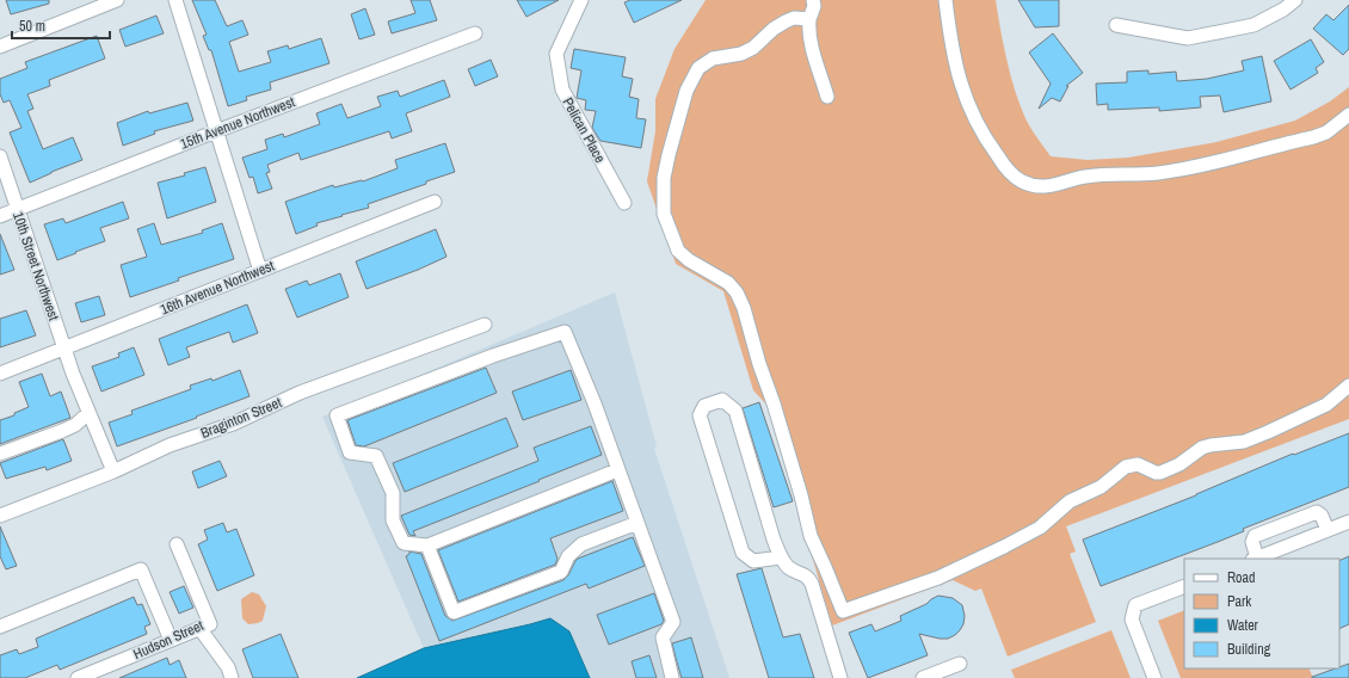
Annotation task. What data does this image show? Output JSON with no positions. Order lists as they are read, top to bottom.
{
  "streets": {
    "street": [
      "15th Avenue Northwest",
      "Pelican Place",
      "10th Street Northwest",
      "16th Avenue Northwest",
      "Braginton Street",
      "Hudson Street"
    ]
  },
  "crossings": [
    ["15th Avenue Northwest", "10th Street Northwest"],
    ["10th Street Northwest", "16th Avenue Northwest"],
    ["10th Street Northwest", "Braginton Street"]
  ],
  "legend": [
    "Road",
    "Park",
    "Water",
    "Building"
  ],
  "scale_bar": "50 m"
}
